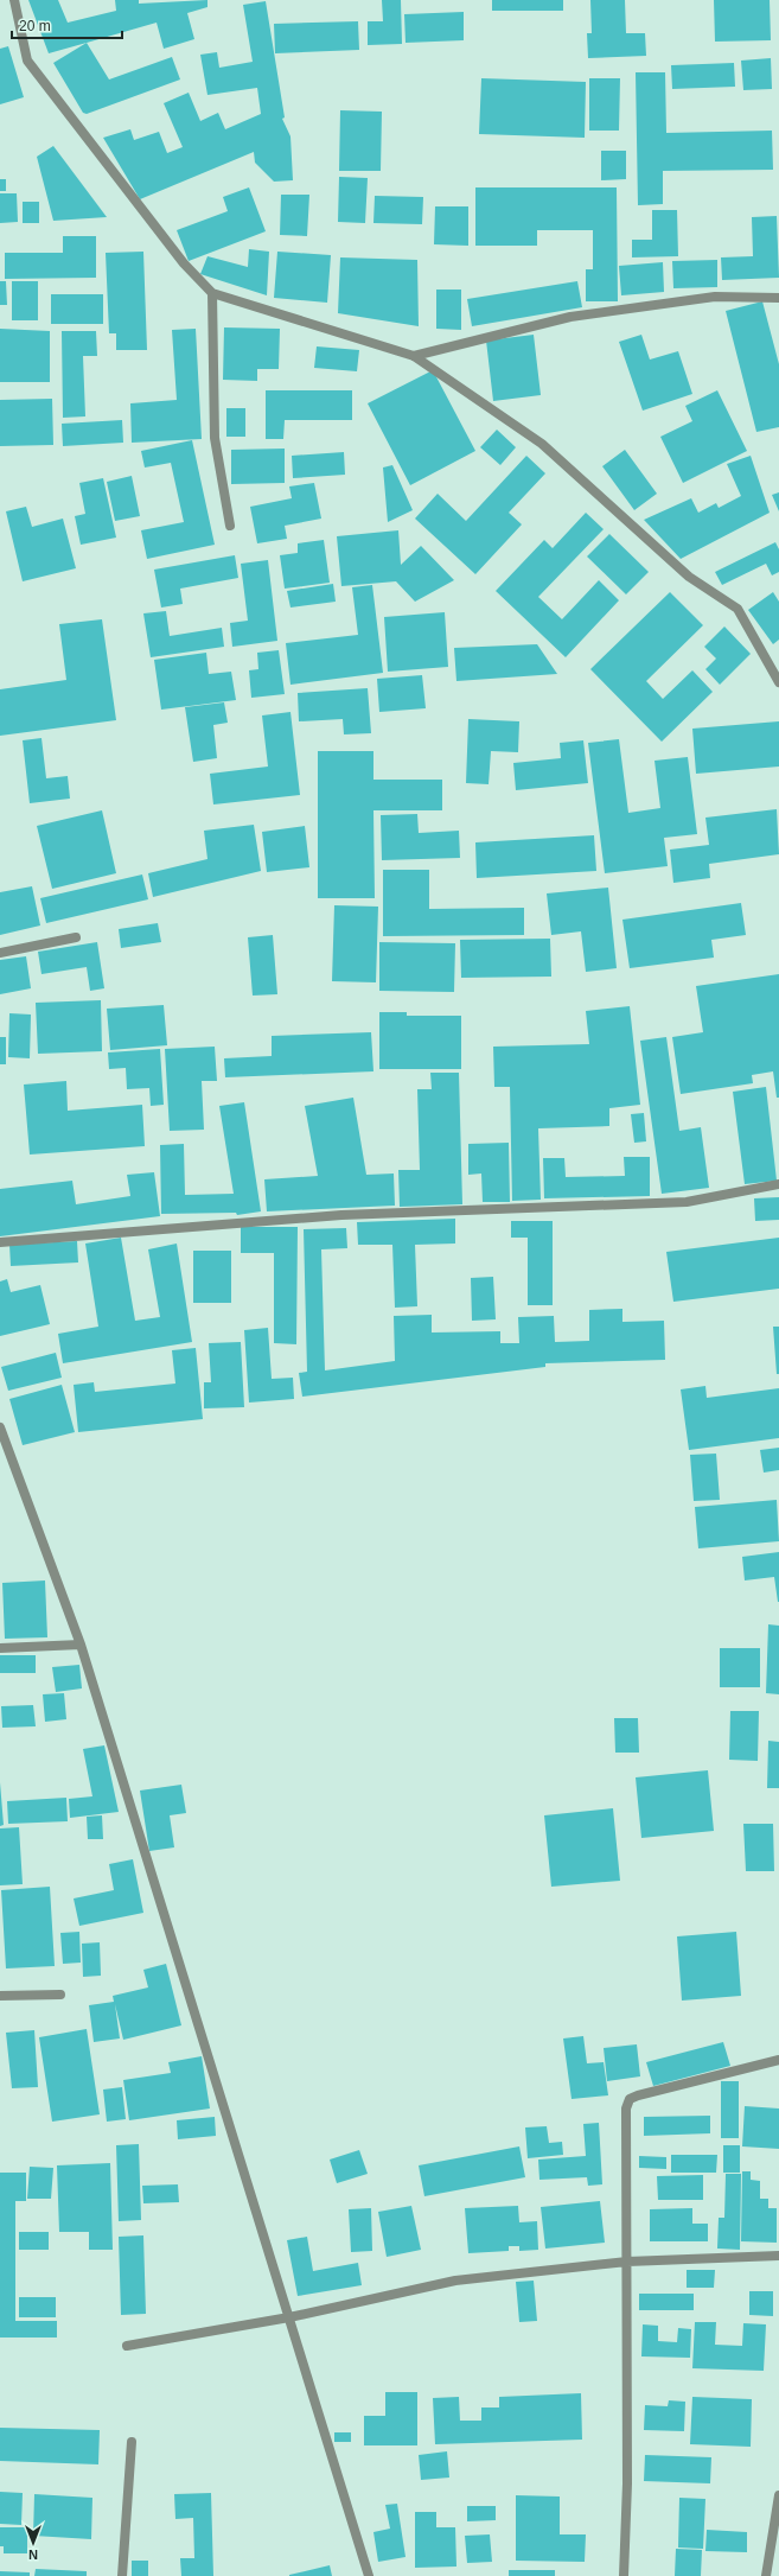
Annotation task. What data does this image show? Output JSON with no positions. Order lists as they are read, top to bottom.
{
  "scale_bar": "20 m",
  "north": "bottom"
}
